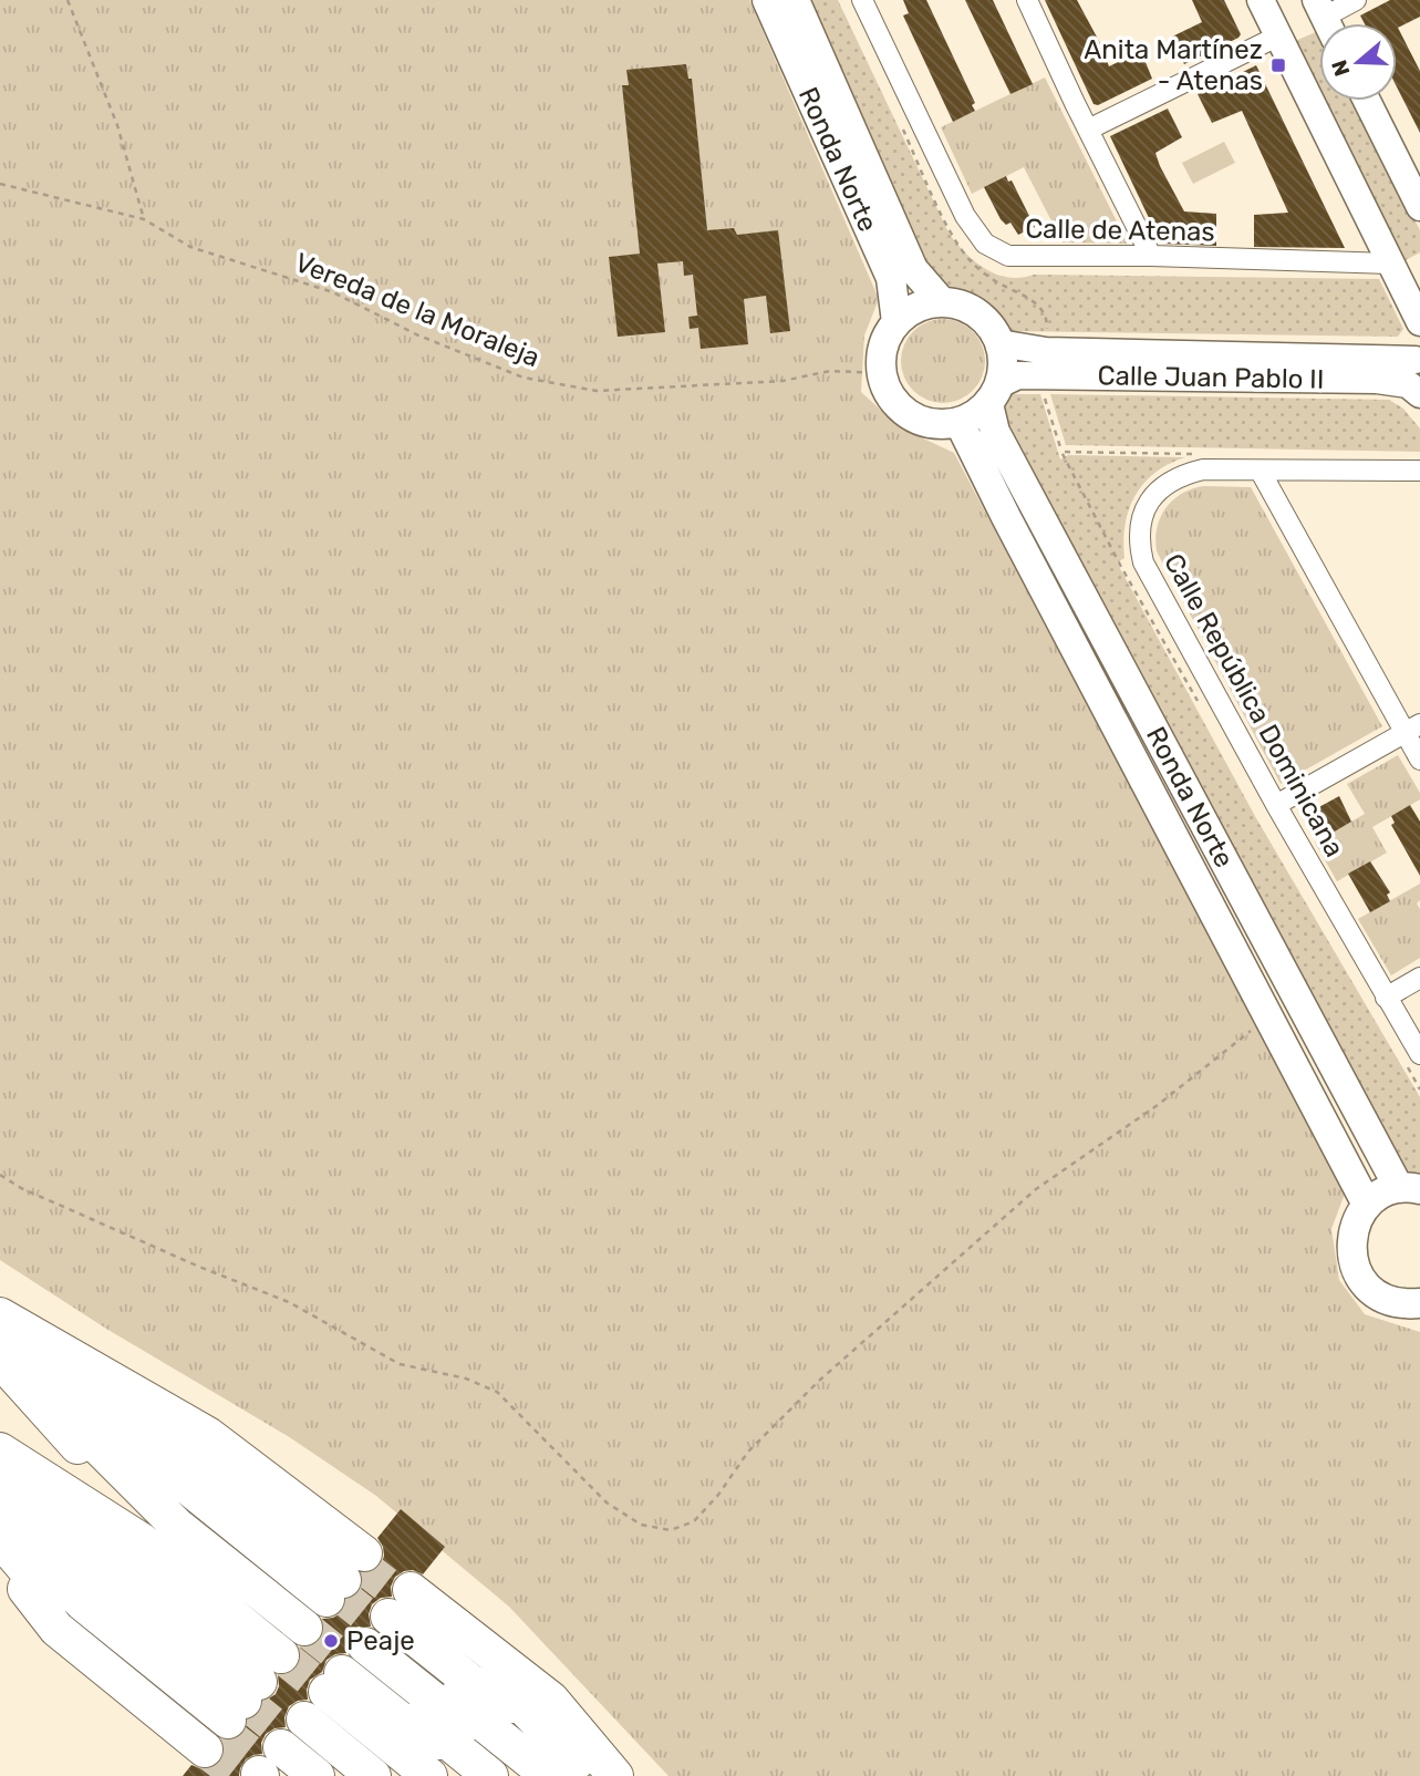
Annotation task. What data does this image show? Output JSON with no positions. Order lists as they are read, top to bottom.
{
  "streets": {
    "main road": ["Ronda Norte", "Calle Juan Pablo II"],
    "street": ["Calle de Atenas", "Calle República Dominicana"],
    "path": ["Vereda de la Moraleja"]
  },
  "crossings": [
    ["Ronda Norte", "Vereda de la Moraleja"],
    ["Ronda Norte", "Calle Juan Pablo II"],
    ["Vereda de la Moraleja", "Calle Juan Pablo II"]
  ],
  "places": {
    "transit": ["Anita Martínez - Atenas"],
    "other": ["Peaje"]
  },
  "north": "left"
}
